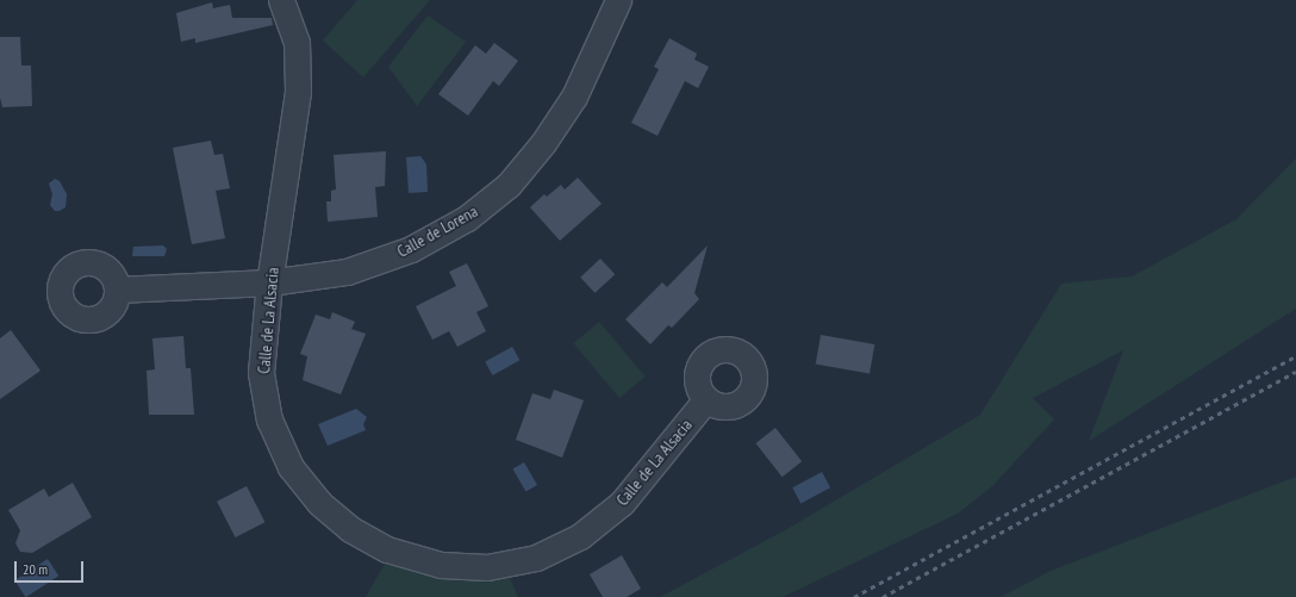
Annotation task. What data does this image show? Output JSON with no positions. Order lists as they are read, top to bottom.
{
  "streets": {
    "street": ["Calle de Lorena", "Calle de La Alsacia"]
  },
  "crossings": [
    ["Calle de Lorena", "Calle de La Alsacia"]
  ],
  "scale_bar": "20 m"
}
